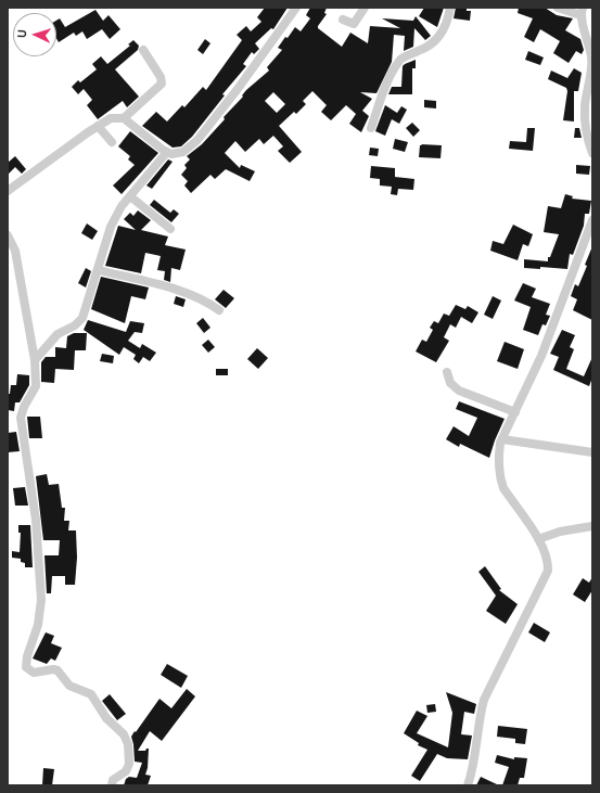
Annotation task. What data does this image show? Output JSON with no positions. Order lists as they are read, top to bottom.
{
  "north": "left"
}
